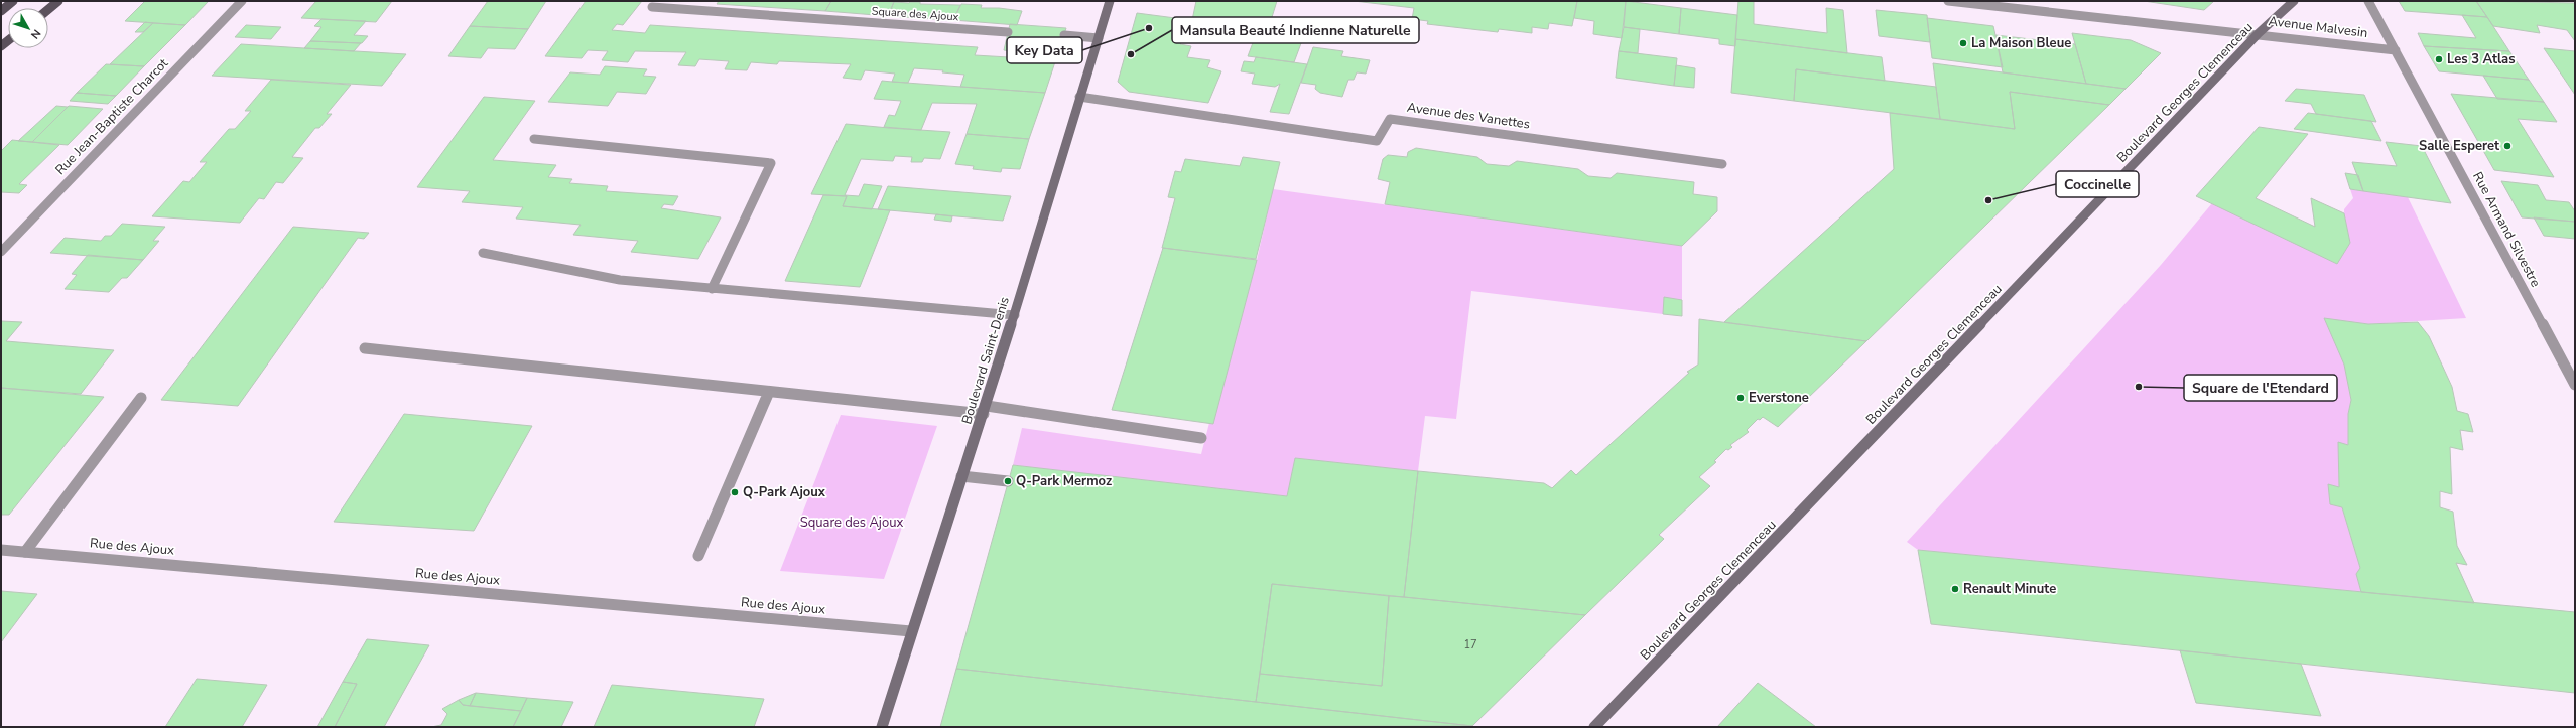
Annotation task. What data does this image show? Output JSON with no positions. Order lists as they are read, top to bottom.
{
  "streets": {
    "main road": ["Boulevard Georges Clemenceau", "Boulevard Saint-Denis"],
    "street": [
      "Square des Ajoux",
      "Avenue Malvesin",
      "Avenue des Vanettes",
      "Rue Jean-Baptiste Charcot",
      "Rue Armand Silvestre",
      "Rue des Ajoux"
    ]
  },
  "crossings": [
    ["Avenue Malvesin", "Boulevard Georges Clemenceau"],
    ["Avenue Malvesin", "Rue Armand Silvestre"],
    ["Avenue des Vanettes", "Boulevard Saint-Denis"],
    ["Boulevard Saint-Denis", "Rue des Ajoux"]
  ],
  "parks": ["Square des Ajoux"],
  "places": [
    "Key Data",
    "La Maison Bleue",
    "Mansula Beauté Indienne Naturelle",
    "Les 3 Atlas",
    "Salle Esperet",
    "Coccinelle",
    "Square de l'Etendard",
    "Everstone",
    "Q-Park Mermoz",
    "Q-Park Ajoux",
    "Renault Minute"
  ],
  "house_numbers": ["17"],
  "north": "bottom right"
}
